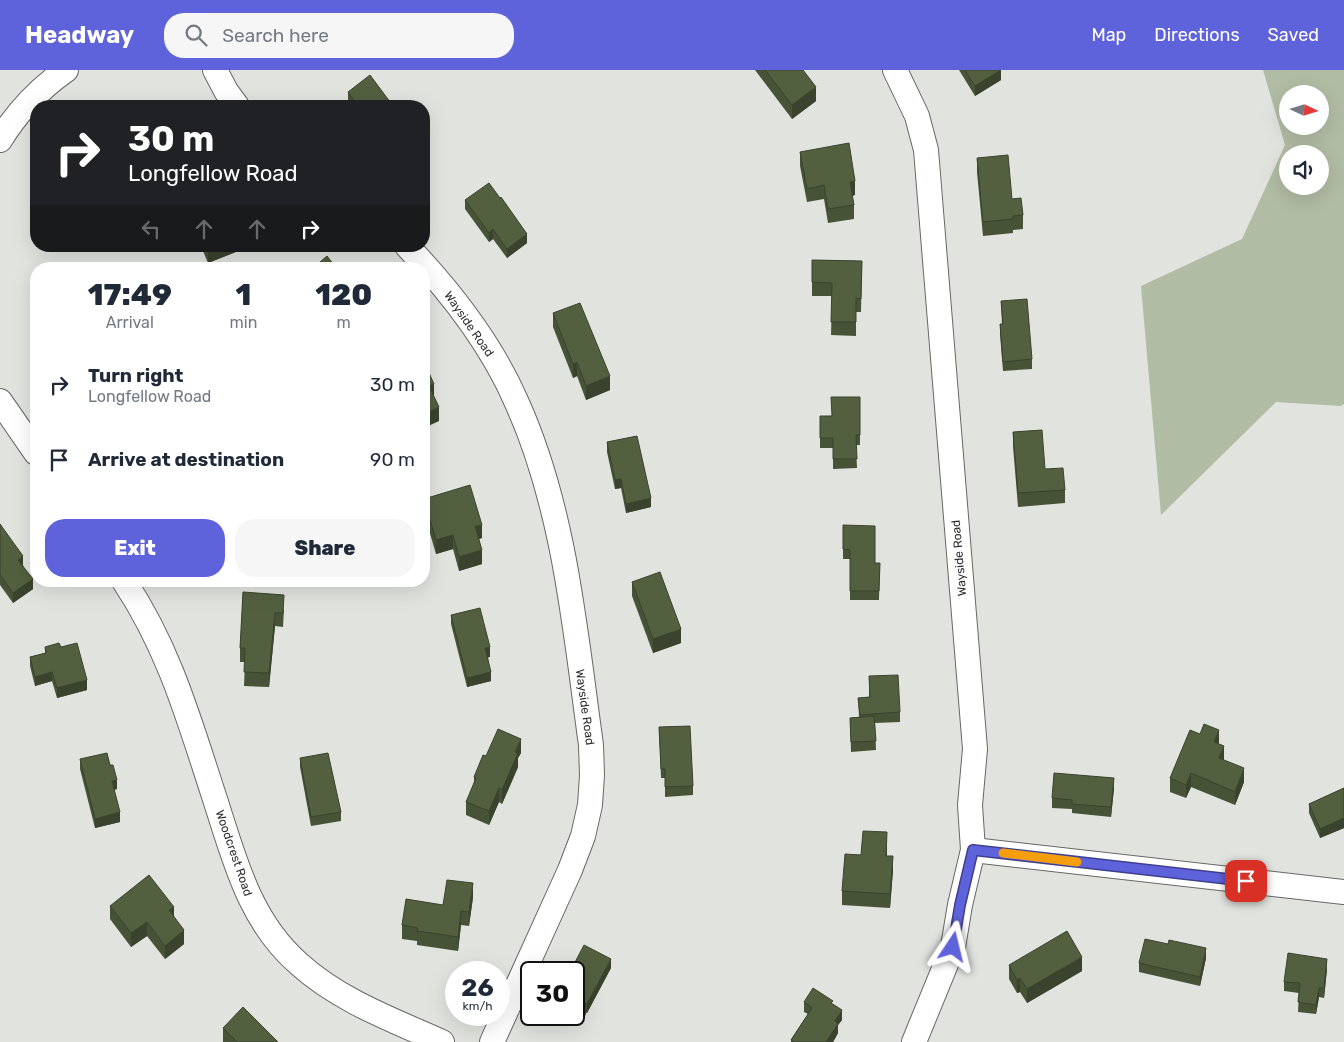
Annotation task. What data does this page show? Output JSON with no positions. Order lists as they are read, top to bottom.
{
  "streets": {
    "street": ["Wayside Road", "Woodcrest Road"]
  },
  "north": "right",
  "page": {
    "header": "Headway",
    "search": "Search here",
    "nav": ["Map", "Directions", "Saved"],
    "turn": ["30 m", "Longfellow Road"],
    "eta": [
      "17:49",
      "Arrival",
      "1",
      "min",
      "120",
      "m"
    ],
    "list": [
      {
        "name": "Turn right",
        "note": "Longfellow Road",
        "value": "30 m"
      },
      {
        "name": "Arrive at destination",
        "value": "90 m"
      }
    ],
    "buttons": ["Exit", "Share"],
    "speed": "26 km/h",
    "limit": "30"
  }
}
